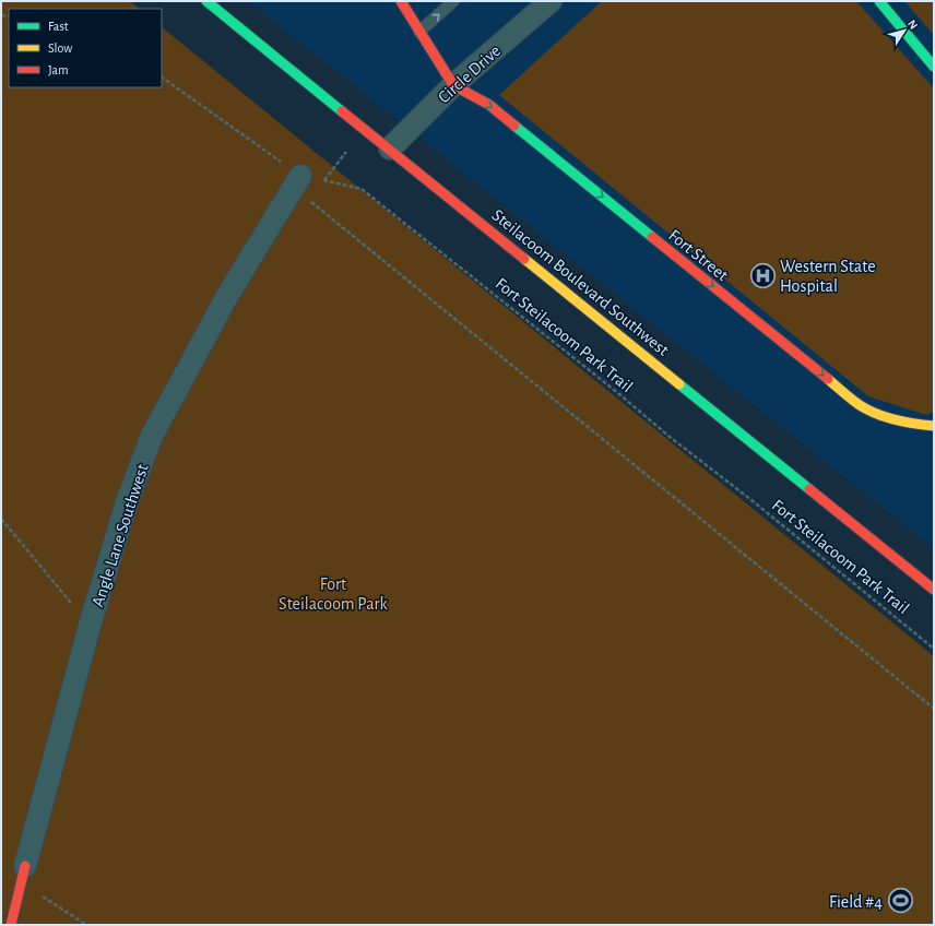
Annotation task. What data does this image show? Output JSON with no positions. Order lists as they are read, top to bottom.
{
  "streets": {
    "main road": ["Fort Street", "Steilacoom Boulevard Southwest", "Angle Lane Southwest"],
    "street": ["Circle Drive"],
    "path": ["Fort Steilacoom Park Trail"]
  },
  "crossings": [
    ["Circle Drive", "Fort Street"],
    ["Circle Drive", "Steilacoom Boulevard Southwest"],
    ["Fort Steilacoom Park Trail", "Angle Lane Southwest"]
  ],
  "one_way": ["Fort Street"],
  "parks": ["Fort Steilacoom Park"],
  "places": {
    "hospital": ["Western State Hospital"],
    "sports": ["Field #4"]
  },
  "legend": ["Fast", "Slow", "Jam"],
  "north": "top right"
}
